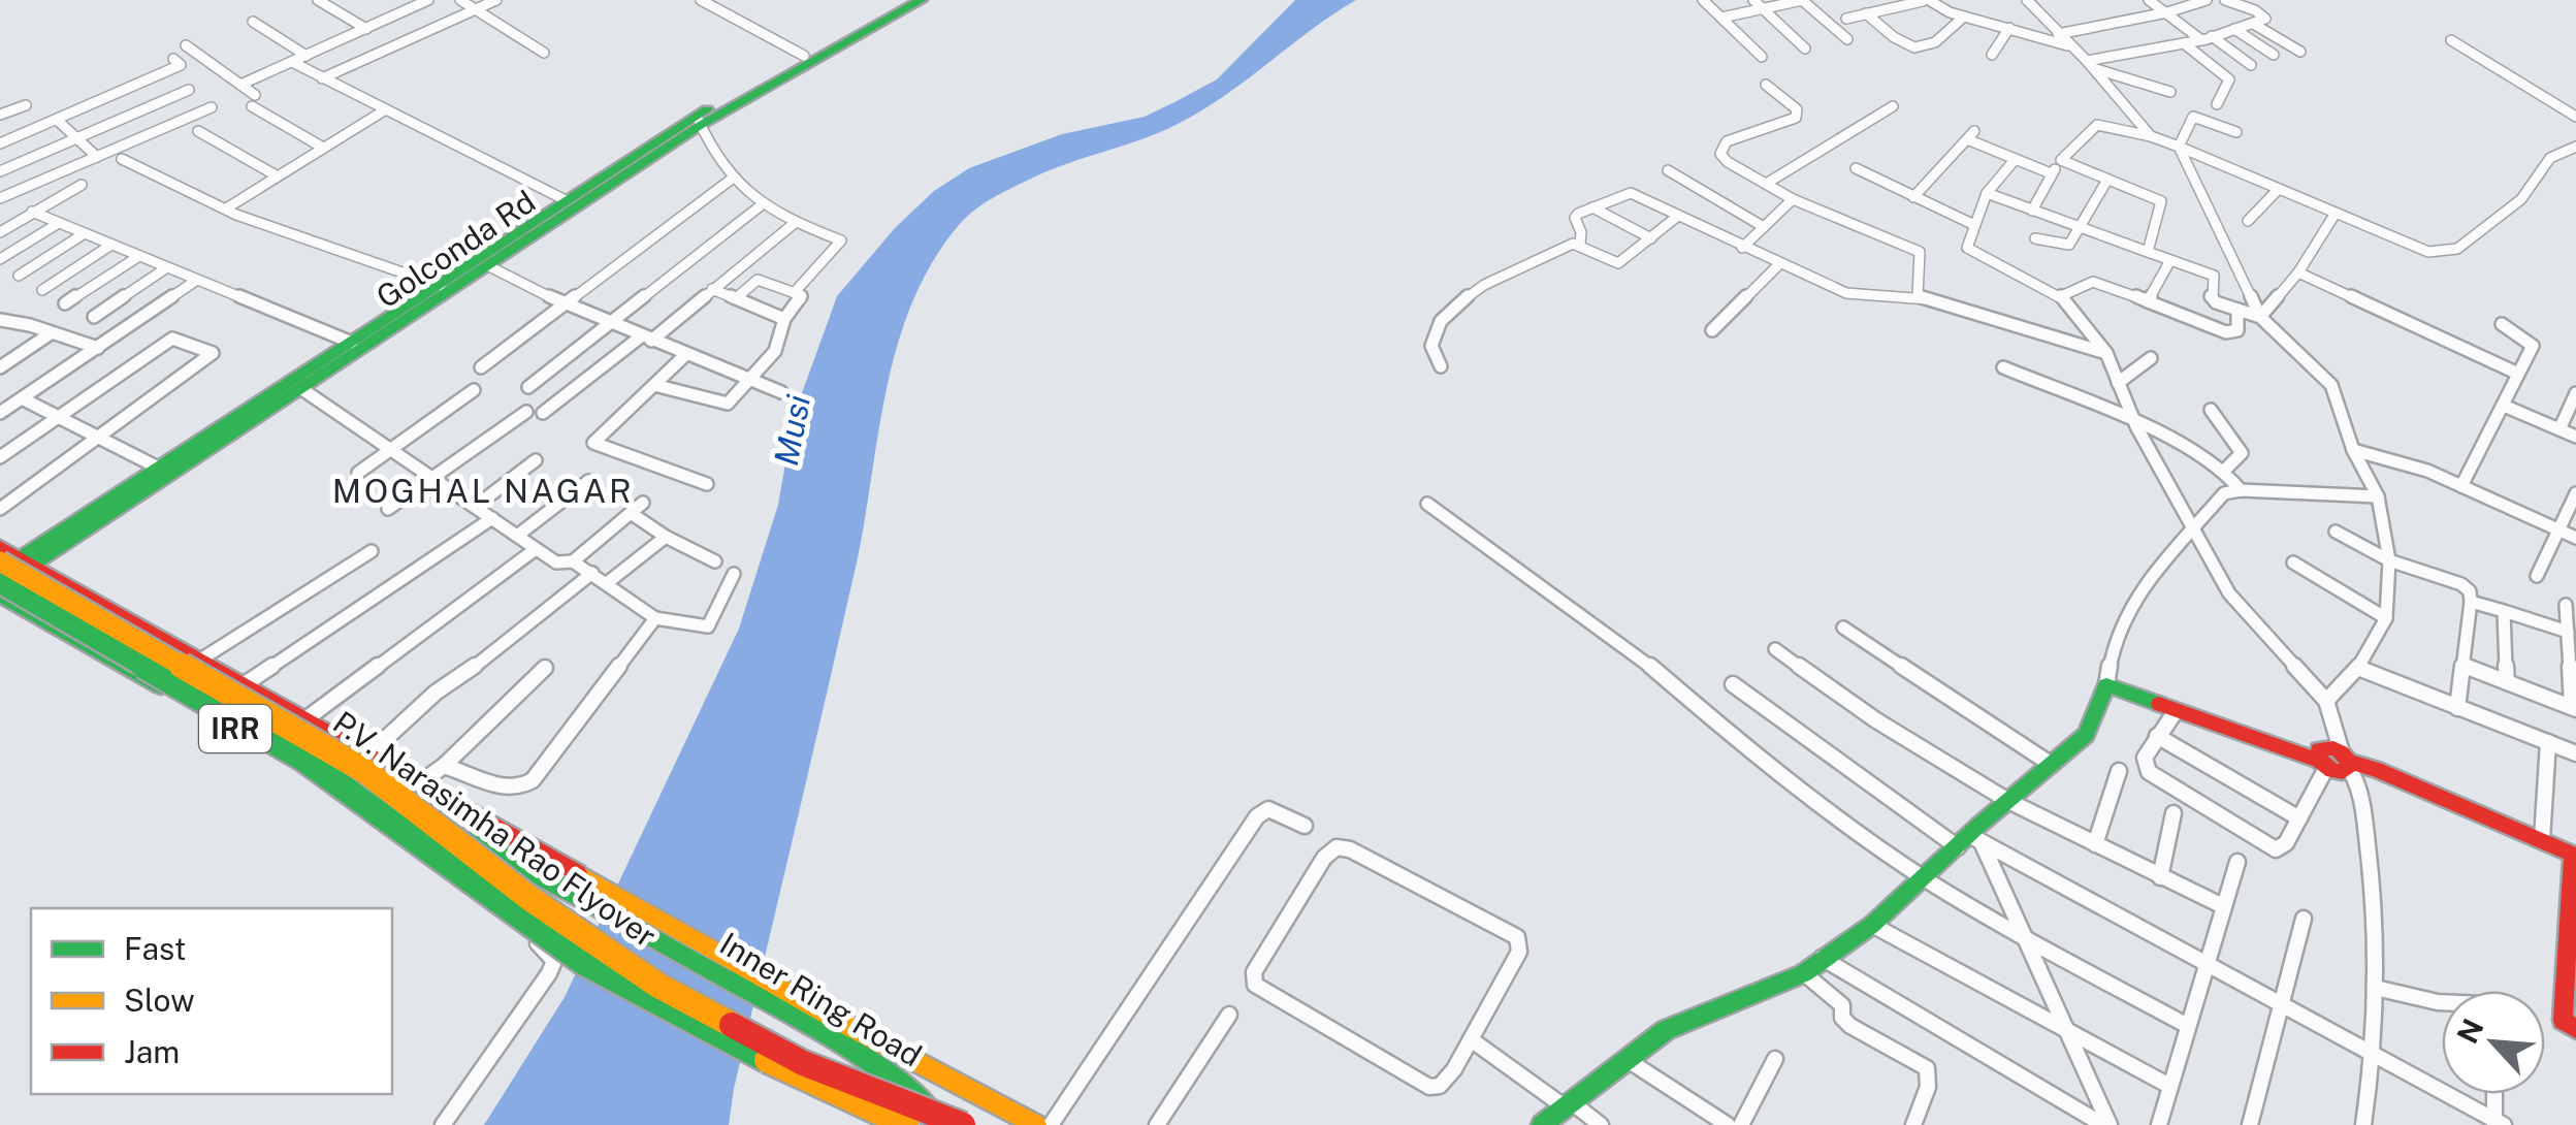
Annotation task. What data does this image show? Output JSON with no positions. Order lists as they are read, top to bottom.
{
  "streets": {
    "main road": [
      "Golconda Rd",
      "IRR",
      "P.V. Narasimha Rao Flyover",
      "Inner Ring Road"
    ]
  },
  "crossings": [
    ["Golconda Rd", "P.V. Narasimha Rao Flyover"],
    ["Golconda Rd", "Inner Ring Road"],
    ["P.V. Narasimha Rao Flyover", "Inner Ring Road"]
  ],
  "districts": ["MOGHAL NAGAR"],
  "water": ["Musi"],
  "legend": ["Fast", "Slow", "Jam"],
  "north": "top left"
}
